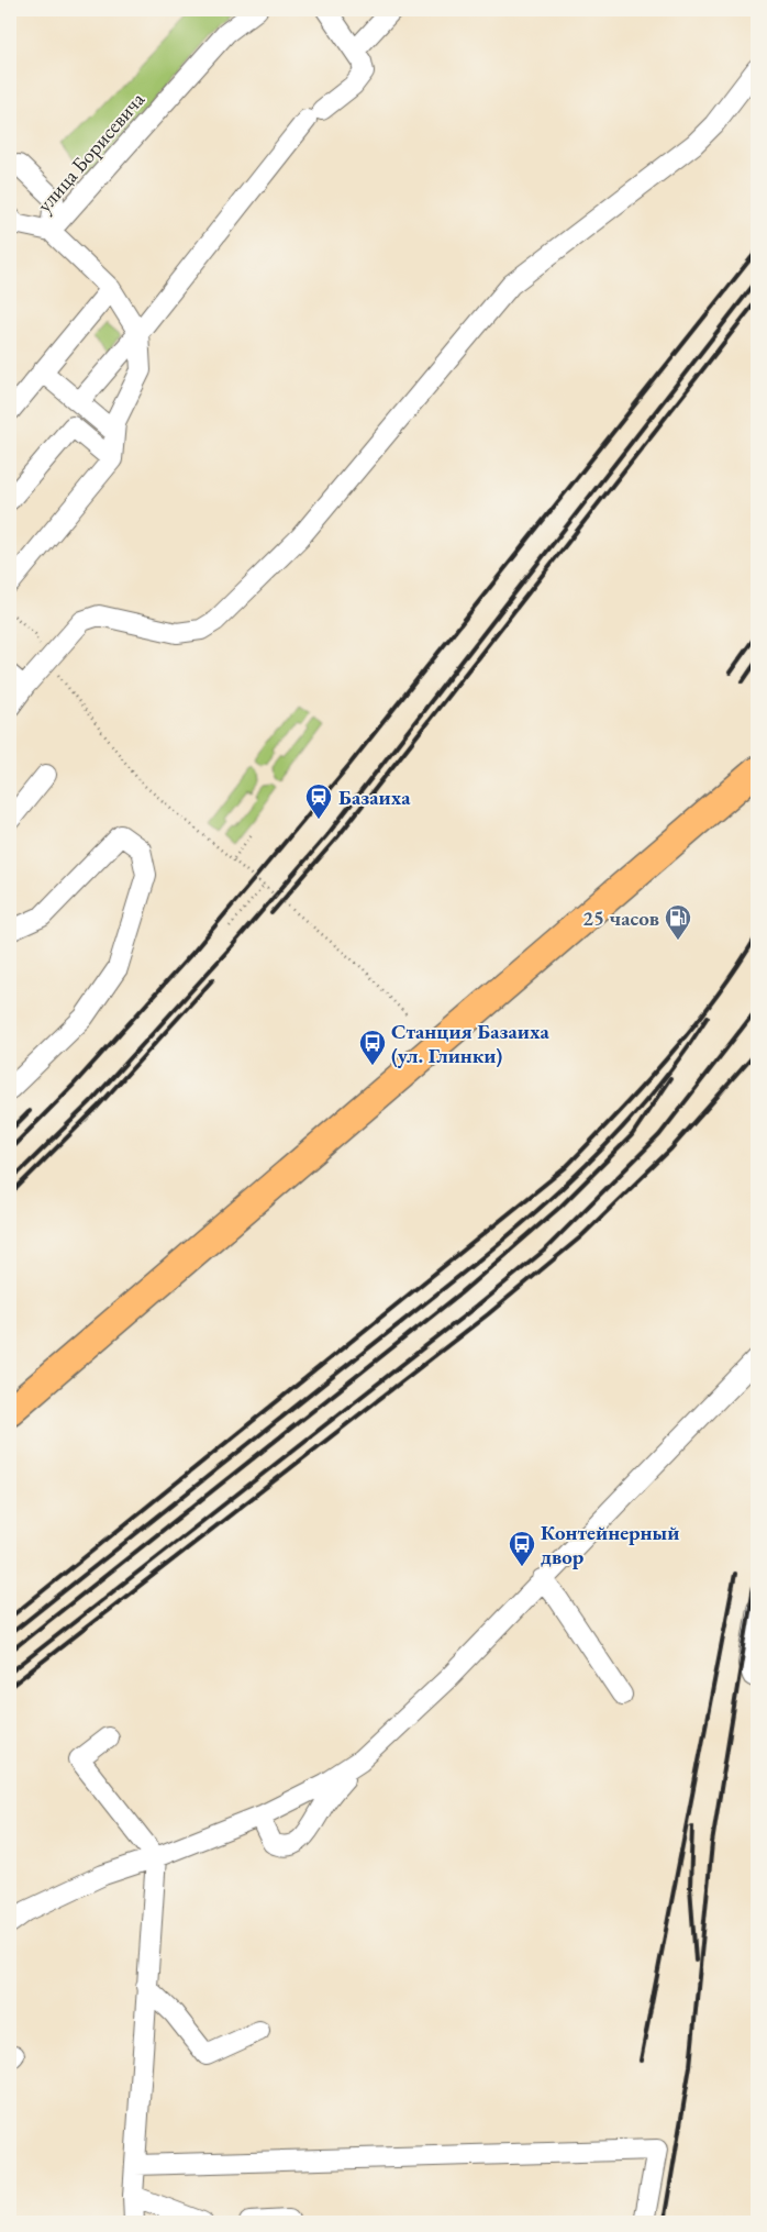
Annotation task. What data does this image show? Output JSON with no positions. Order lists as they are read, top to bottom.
{
  "streets": {
    "street": ["улица Борисевича"]
  },
  "places": {
    "station": ["Базаиха"],
    "fuel station": ["25 часов"],
    "bus stop": ["Станция Базаиха (ул. Глинки)", "Контейнерный двор"]
  }
}
